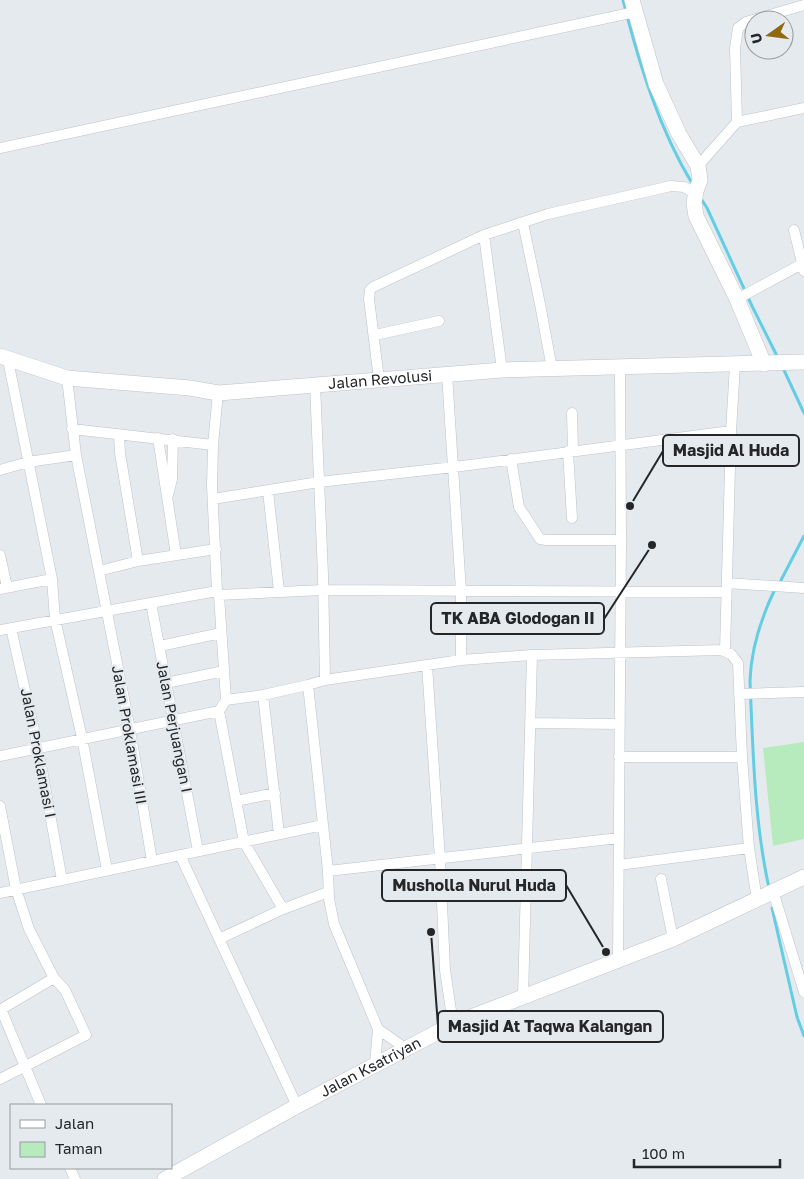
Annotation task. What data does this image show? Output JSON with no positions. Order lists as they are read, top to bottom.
{
  "streets": {
    "street": [
      "Jalan Revolusi",
      "Jalan Perjuangan I",
      "Jalan Proklamasi III",
      "Jalan Proklamasi I",
      "Jalan Ksatriyan"
    ]
  },
  "crossings": [
    ["Jalan Revolusi", "Jalan Proklamasi III"]
  ],
  "places": [
    "Masjid Al Huda",
    "TK ABA Glodogan II",
    "Masjid At Taqwa Kalangan",
    "Musholla Nurul Huda"
  ],
  "legend": ["Jalan", "Taman"],
  "scale_bar": "100 m",
  "north": "left"
}
